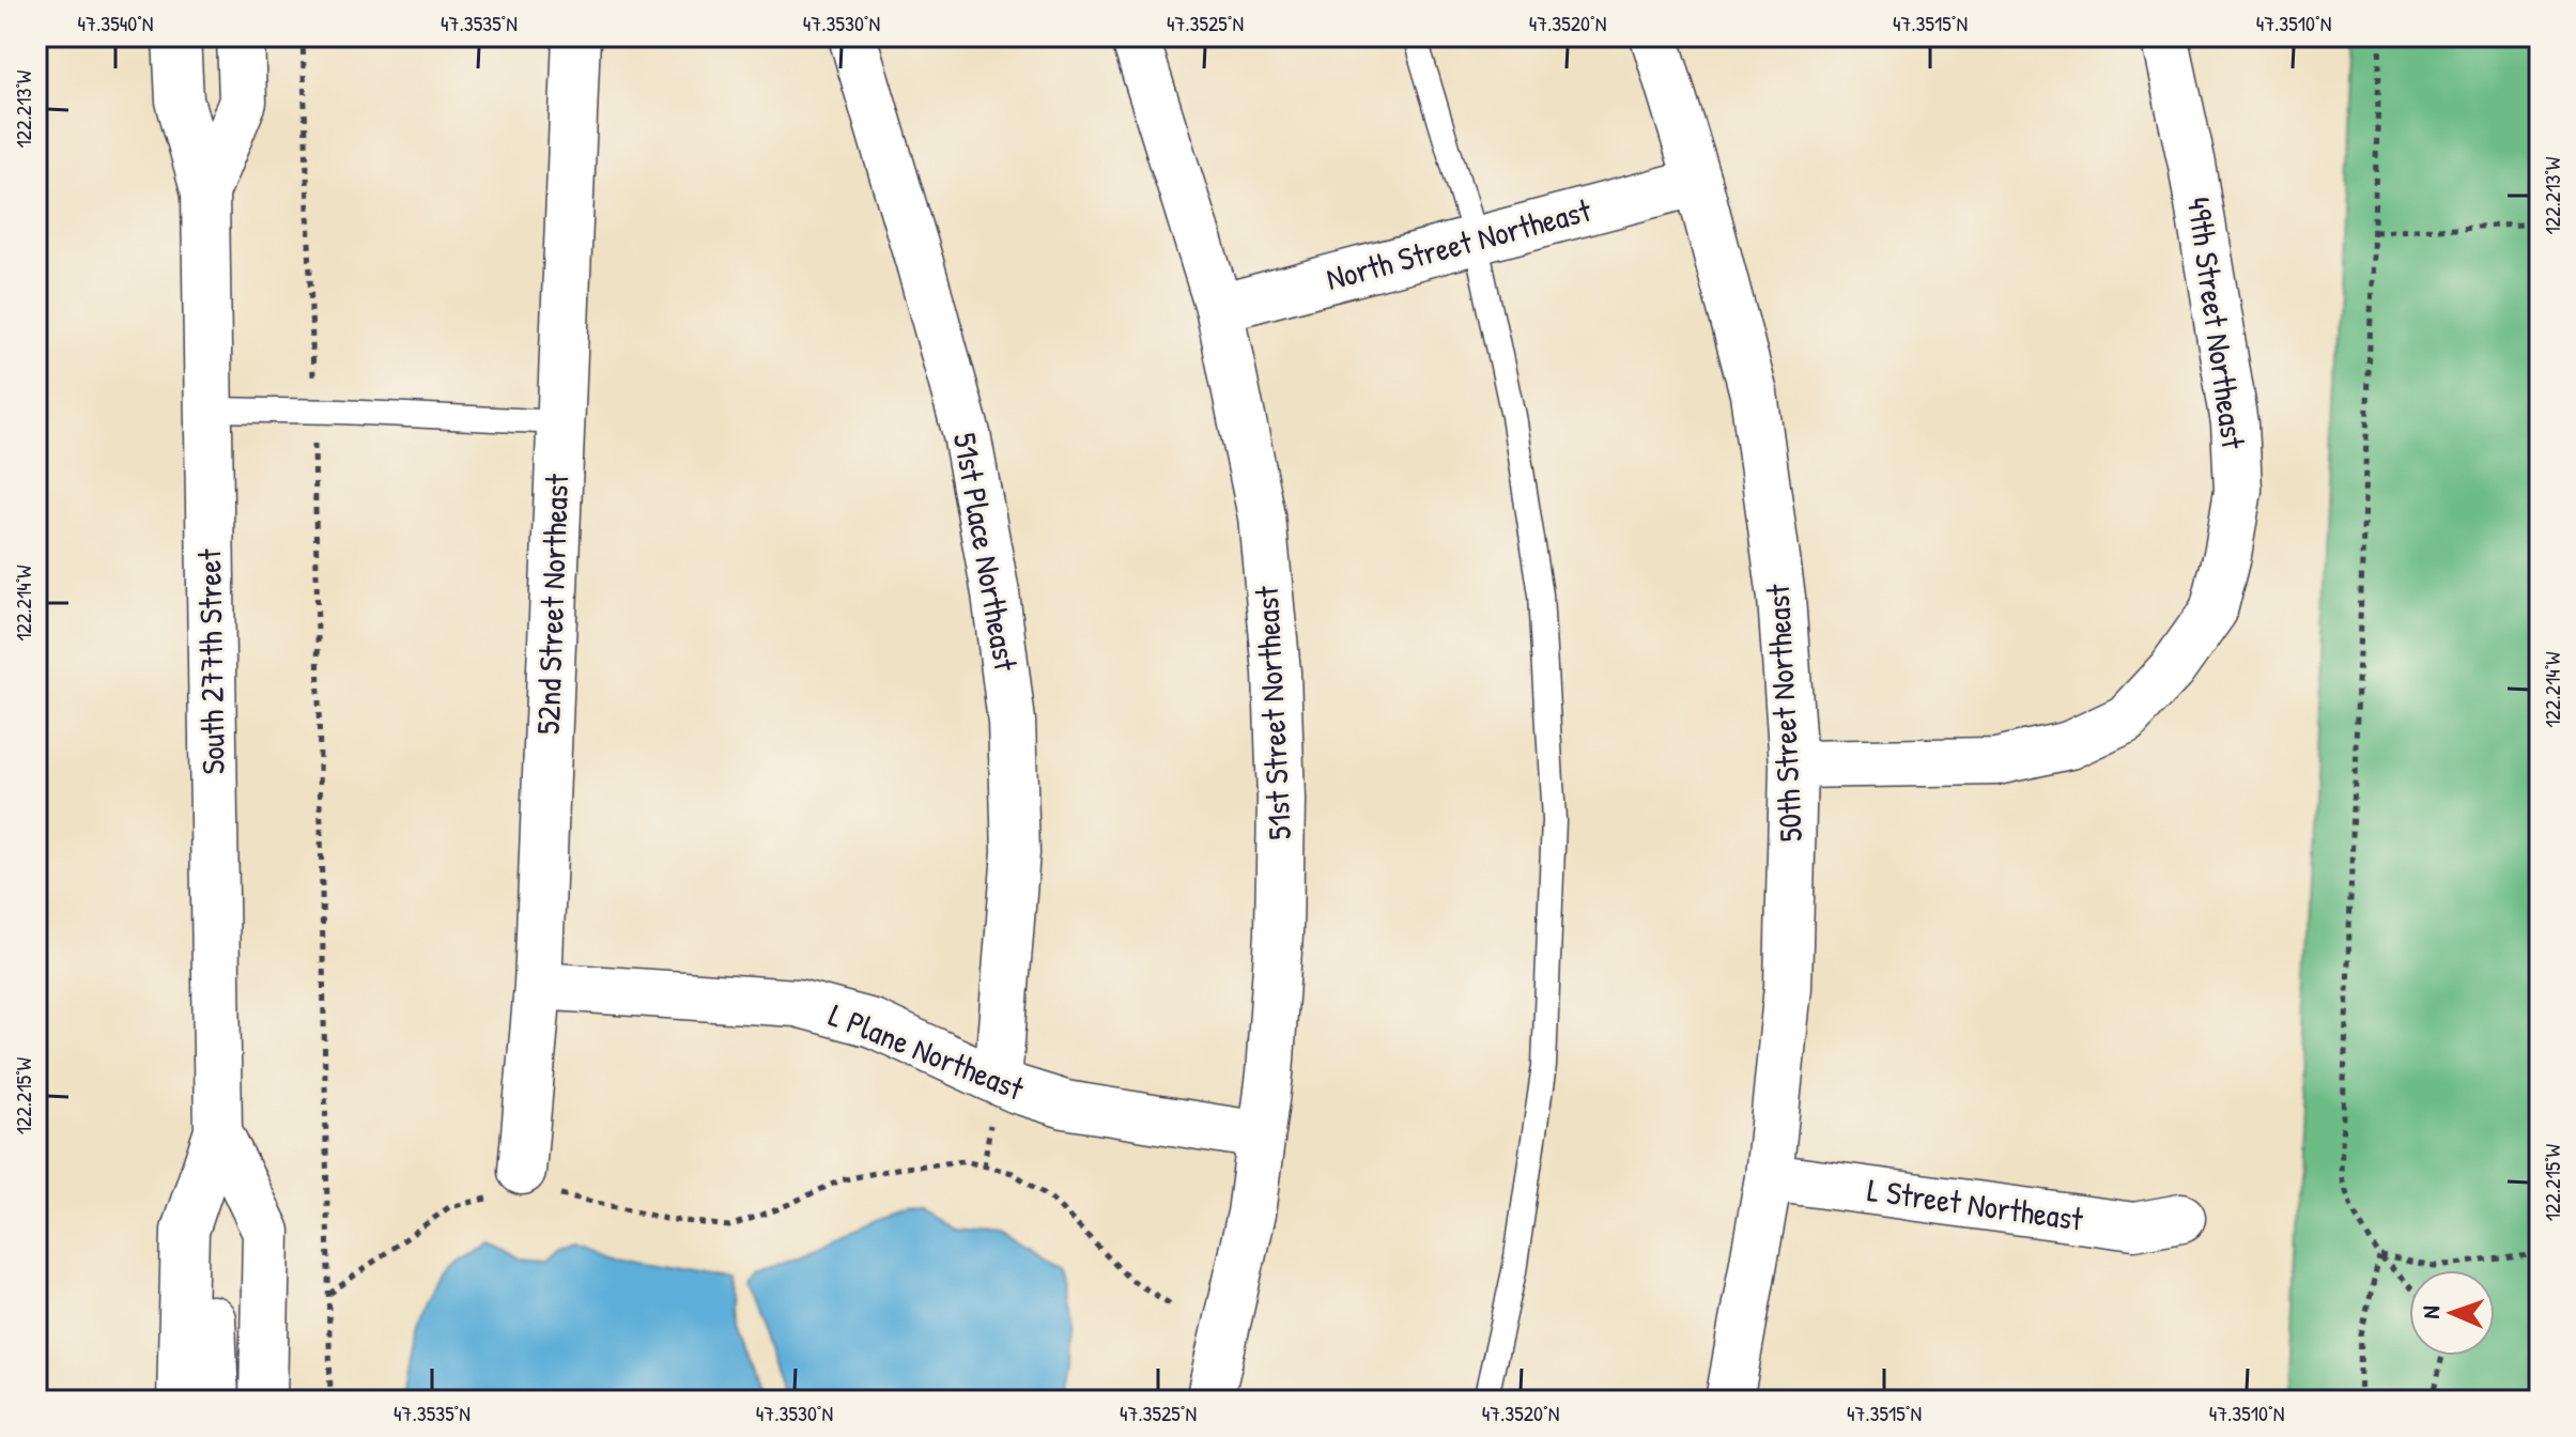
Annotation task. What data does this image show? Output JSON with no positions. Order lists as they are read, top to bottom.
{
  "streets": {
    "street": [
      "North Street Northeast",
      "49th Street Northeast",
      "51st Place Northeast",
      "52nd Street Northeast",
      "South 277th Street",
      "51st Street Northeast",
      "50th Street Northeast",
      "L Plane Northeast",
      "L Street Northeast"
    ]
  },
  "crossings": [
    ["North Street Northeast", "51st Street Northeast"],
    ["North Street Northeast", "50th Street Northeast"],
    ["49th Street Northeast", "50th Street Northeast"],
    ["51st Place Northeast", "L Plane Northeast"],
    ["52nd Street Northeast", "L Plane Northeast"],
    ["51st Street Northeast", "L Plane Northeast"],
    ["50th Street Northeast", "L Street Northeast"]
  ],
  "north": "left",
  "coordinates": [
    "47.3540°N",
    "47.3535°N",
    "47.3530°N",
    "47.3525°N",
    "47.3520°N",
    "47.3515°N",
    "47.3510°N",
    "122.213°W",
    "122.214°W",
    "122.215°W"
  ]
}
